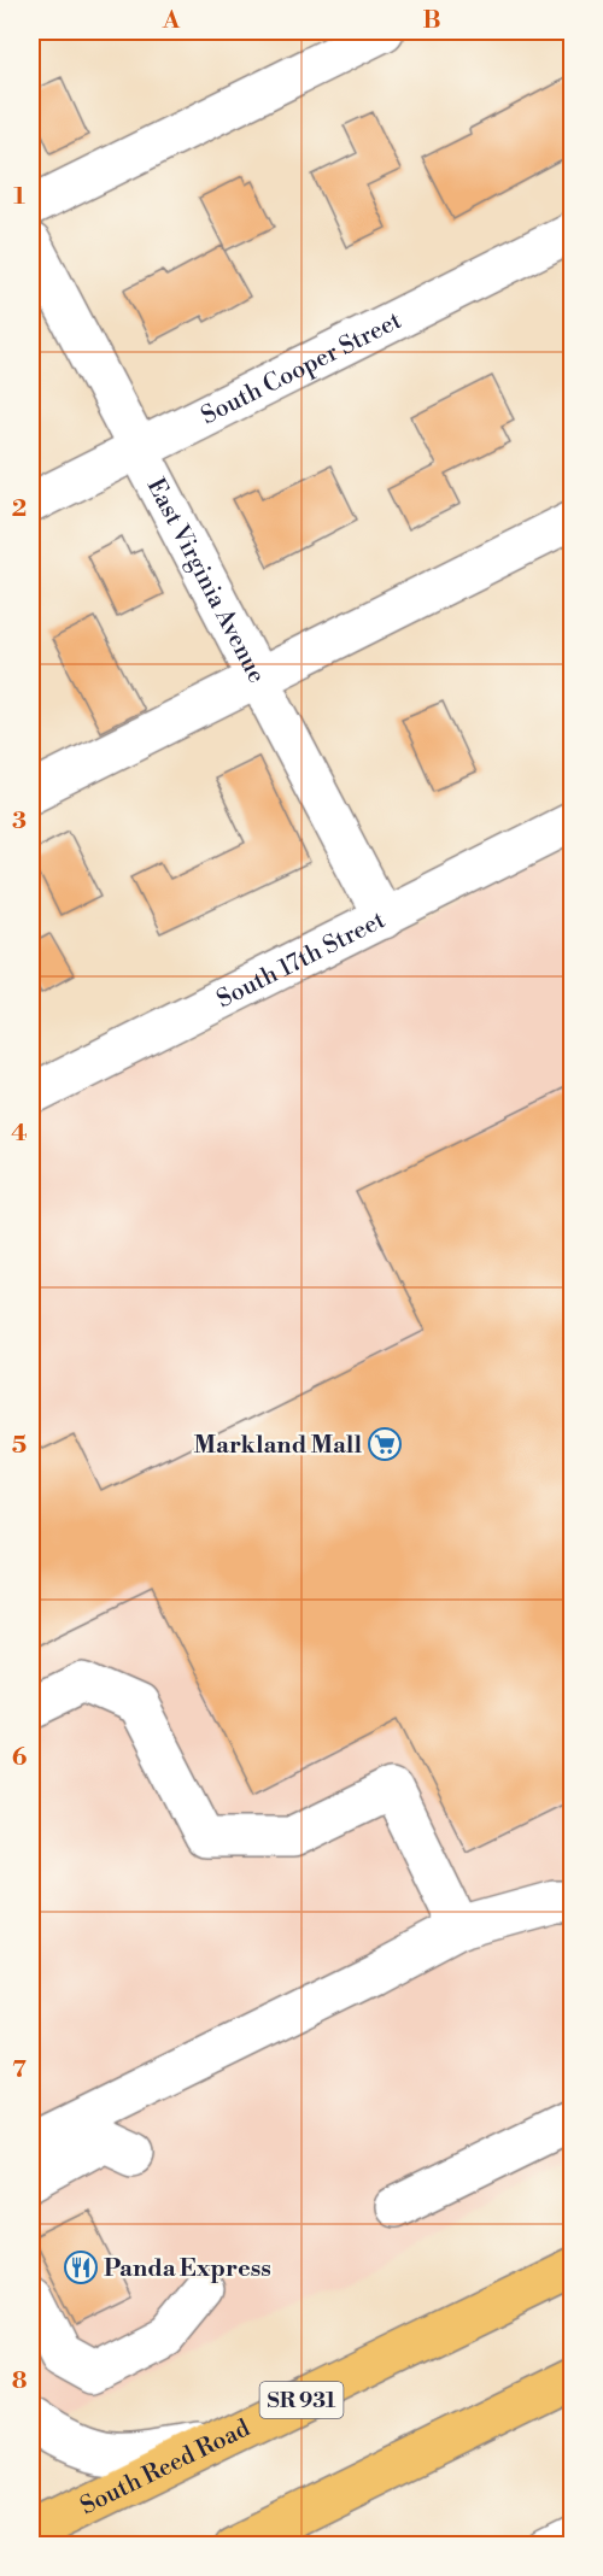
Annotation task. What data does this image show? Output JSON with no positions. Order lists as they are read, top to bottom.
{
  "streets": {
    "main road": ["SR 931", "South Reed Road"],
    "street": ["South Cooper Street", "East Virginia Avenue", "South 17th Street"]
  },
  "crossings": [
    ["South Cooper Street", "East Virginia Avenue"],
    ["East Virginia Avenue", "South 17th Street"]
  ],
  "places": {
    "supermarket": ["Markland Mall"],
    "restaurant": ["Panda Express"]
  },
  "grid": {
    "columns": ["A", "B"],
    "rows": [
      "1",
      "2",
      "3",
      "4",
      "5",
      "6",
      "7",
      "8"
    ]
  }
}
